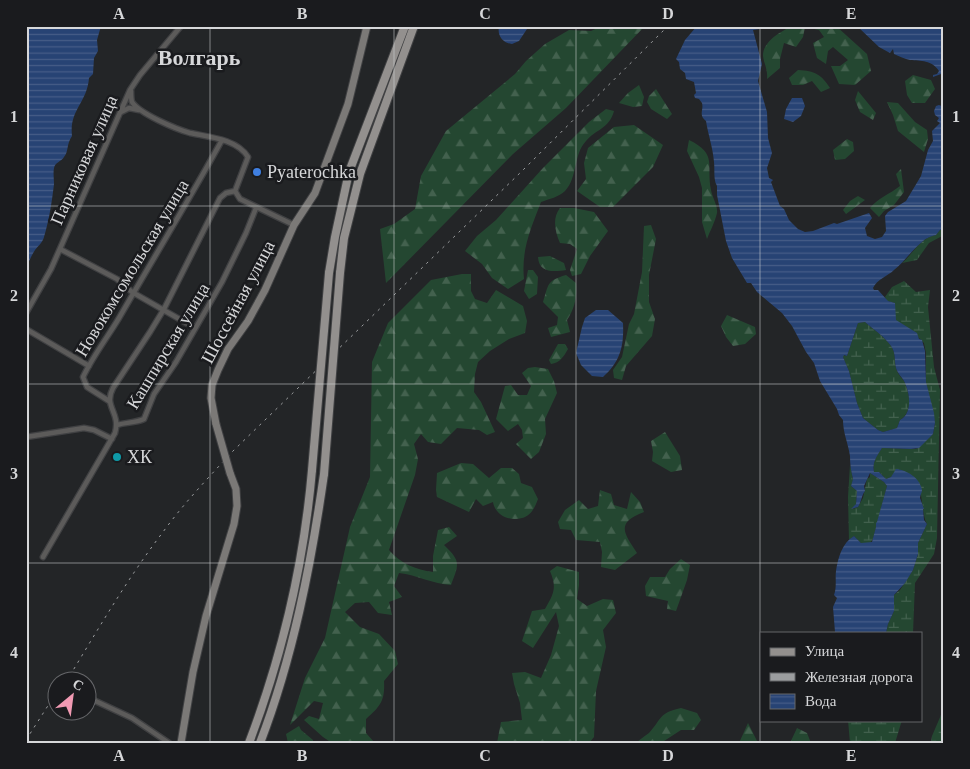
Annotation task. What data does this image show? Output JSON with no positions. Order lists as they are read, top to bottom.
{
  "streets": {
    "main road": ["Шоссейная улица"],
    "street": ["Парниковая улица", "Новокомсомольская улица", "Кашпирская улица"]
  },
  "districts": ["Волгарь"],
  "places": ["Pyaterochka", "ХК"],
  "legend": ["Улица", "Железная дорога", "Вода"],
  "north": "top right",
  "grid": {
    "columns": [
      "A",
      "B",
      "C",
      "D",
      "E"
    ],
    "rows": [
      "1",
      "2",
      "3",
      "4"
    ]
  }
}
